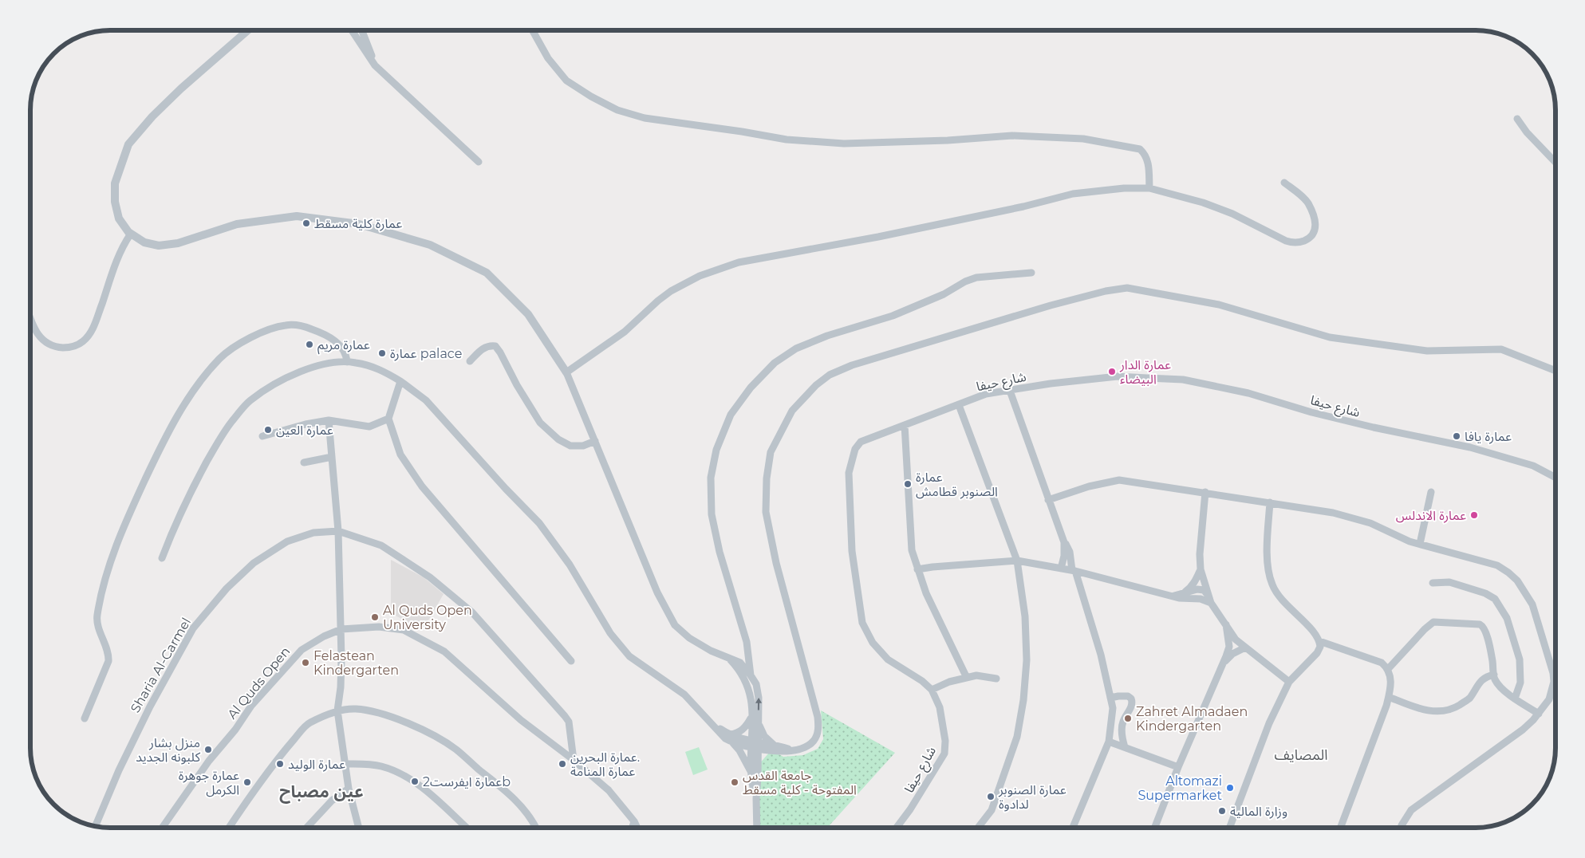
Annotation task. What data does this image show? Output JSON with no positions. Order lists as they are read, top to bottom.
{
  "streets": {
    "street": ["شارع حيفا", "Sharia Al-Carmel", "Al Quds Open"]
  },
  "districts": ["المصايف", "عين مصباح"],
  "places": [
    "عمارة كلية مسقط",
    "عمارة مريم",
    "عمارة palace",
    "عمارة الدار البيضاء",
    "عمارة العين",
    "عمارة يافا",
    "عمارة الصنوبر قطامش",
    "عمارة الاندلس",
    "Al Quds Open University",
    "Felastean Kindergarten",
    "Zahret Almadaen Kindergarten",
    "منزل بشار كلبونه الجديد",
    "عمارة الوليد",
    "عمارة البحرين. عمارة المنامة",
    "عمارة ايفرست2b",
    "عمارة جوهرة الكرمل",
    "جامعة القدس المفتوحة - كلية مسقط",
    "Altomazi Supermarket",
    "عمارة الصنوبر لدادوة",
    "وزارة المالية"
  ]
}
